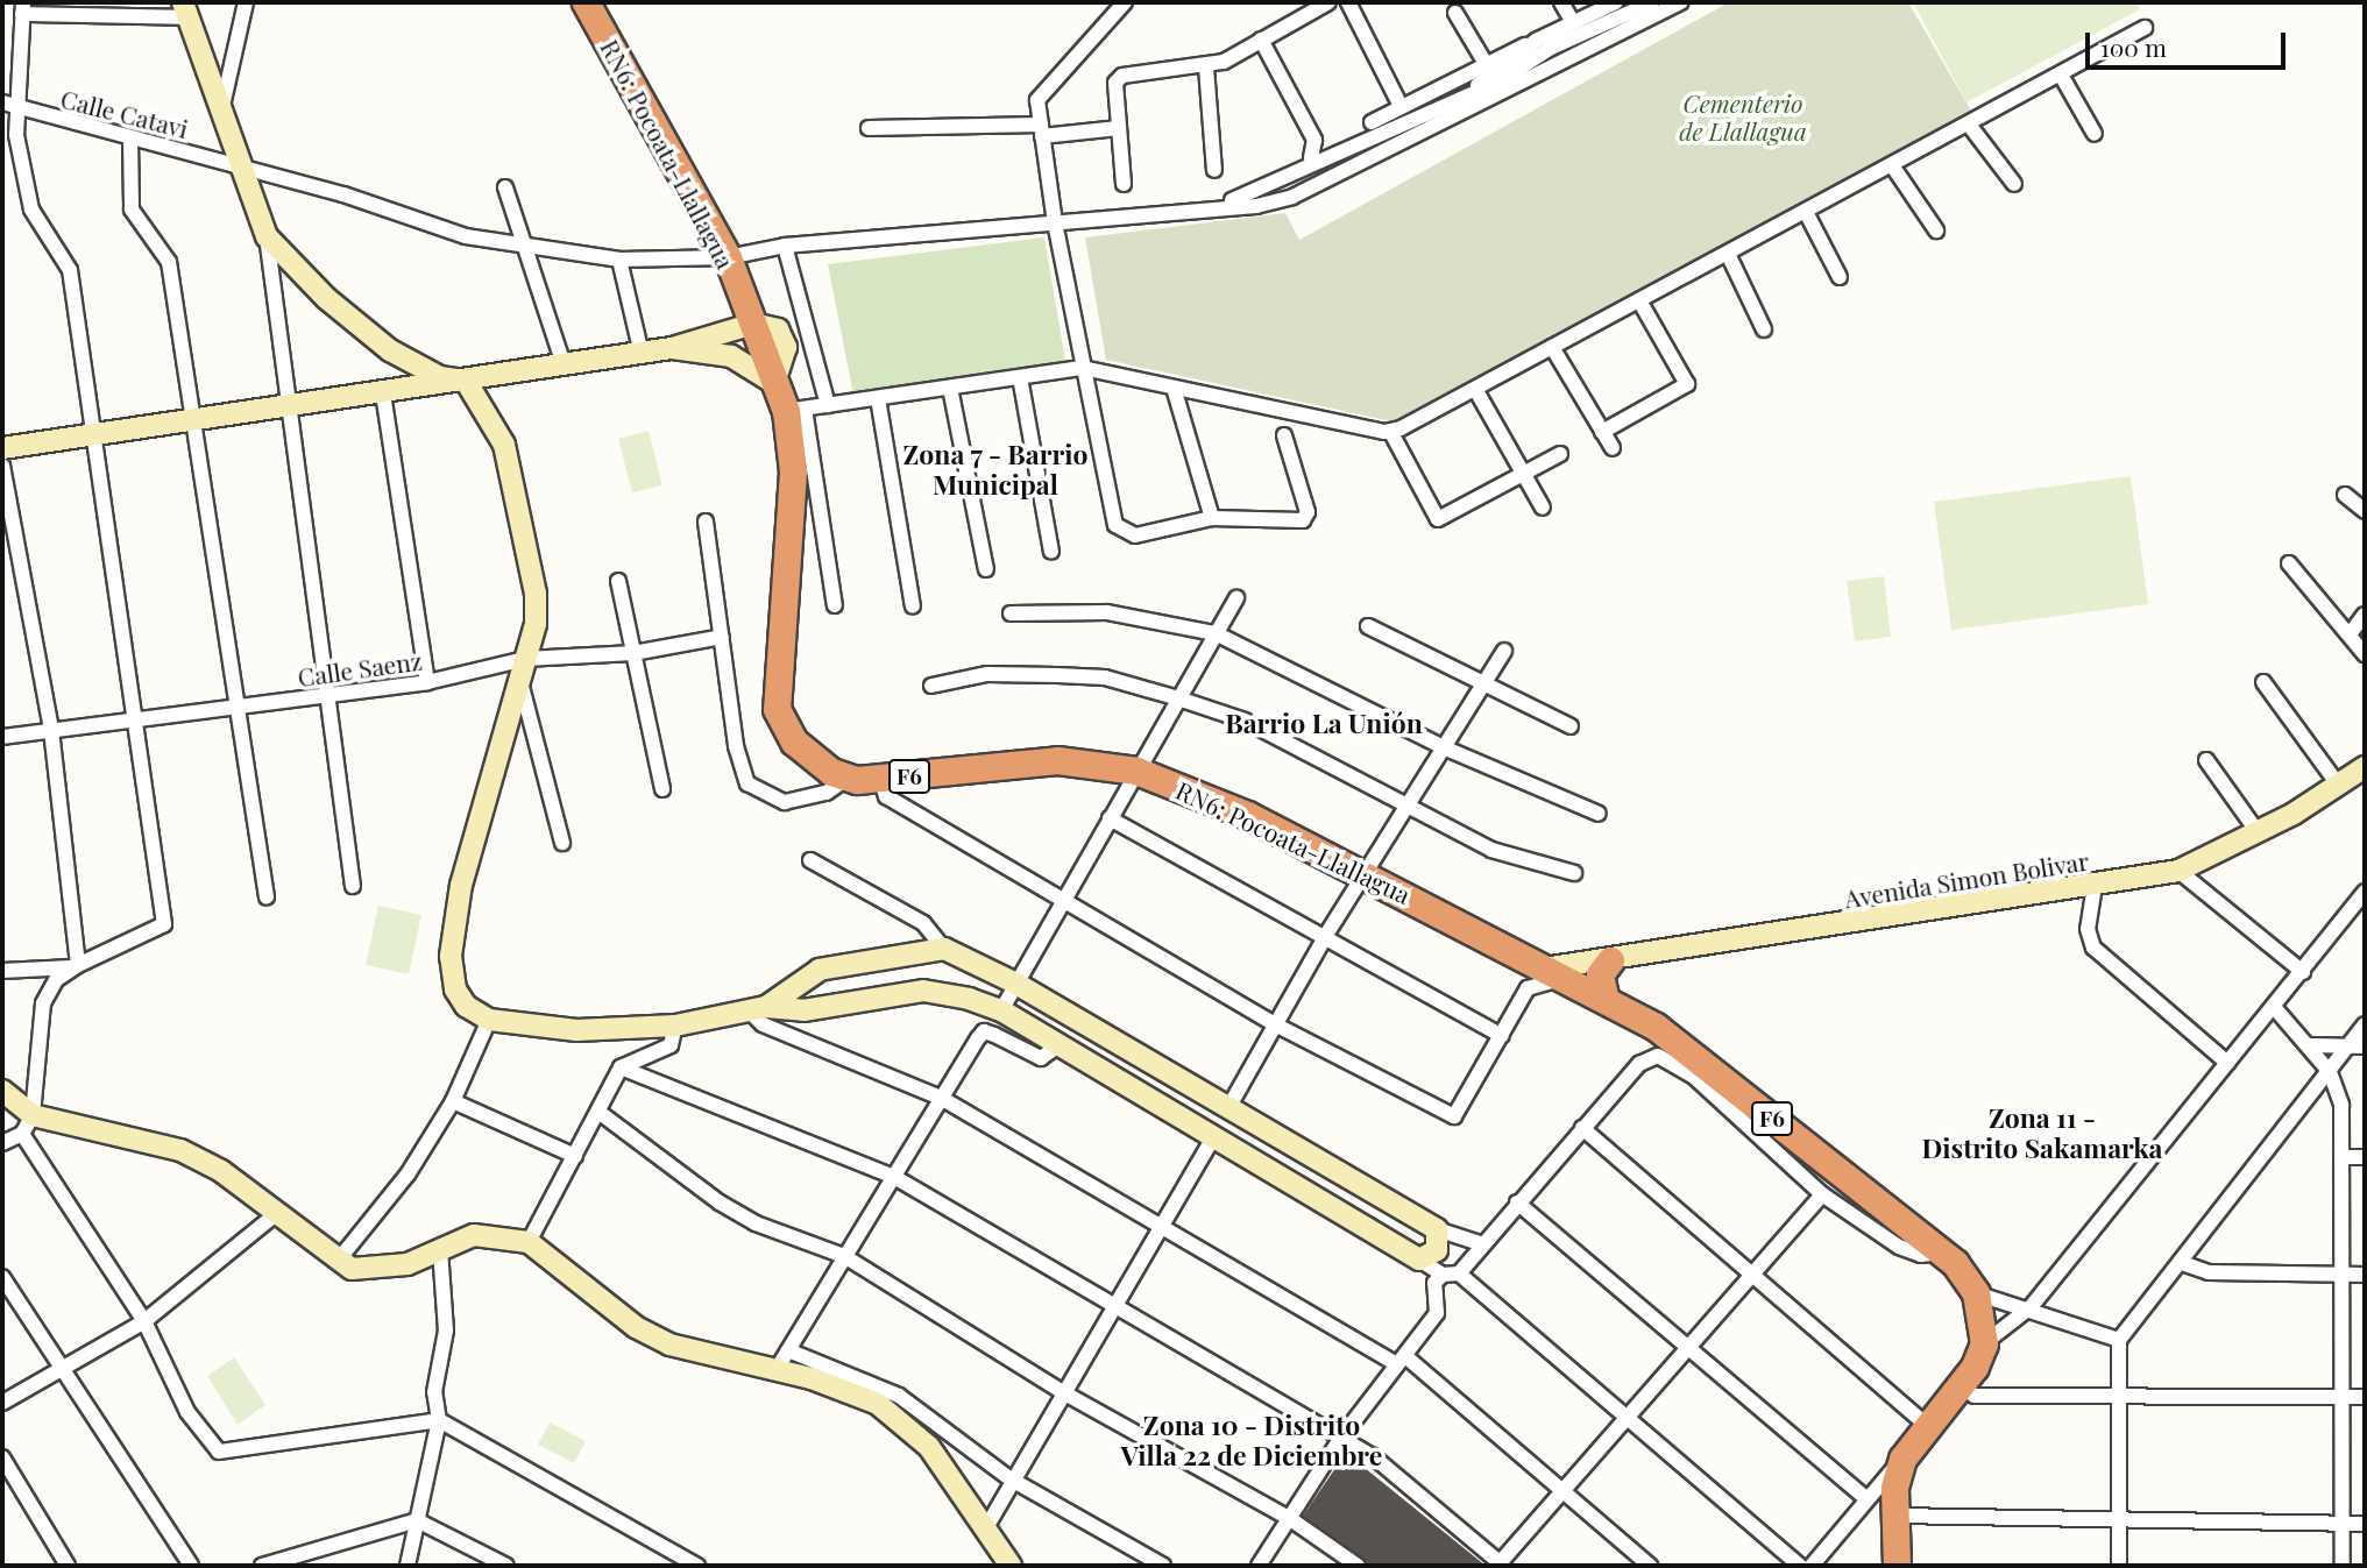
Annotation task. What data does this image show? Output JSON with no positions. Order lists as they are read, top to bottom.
{
  "streets": {
    "highway": ["RN6: Pocoata-Llallagua", "F6"],
    "street": ["Calle Catavi", "Calle Saenz", "Avenida Simon Bolivar"]
  },
  "crossings": [
    ["Calle Catavi", "RN6: Pocoata-Llallagua"],
    ["RN6: Pocoata-Llallagua", "Avenida Simon Bolivar"]
  ],
  "districts": [
    "Zona 7 - Barrio Municipal",
    "Barrio La Unión",
    "Zona 11 - Distrito Sakamarka",
    "Zona 10 - Distrito Villa 22 de Diciembre"
  ],
  "parks": ["Cementerio de Llallagua"],
  "scale_bar": "100 m"
}
